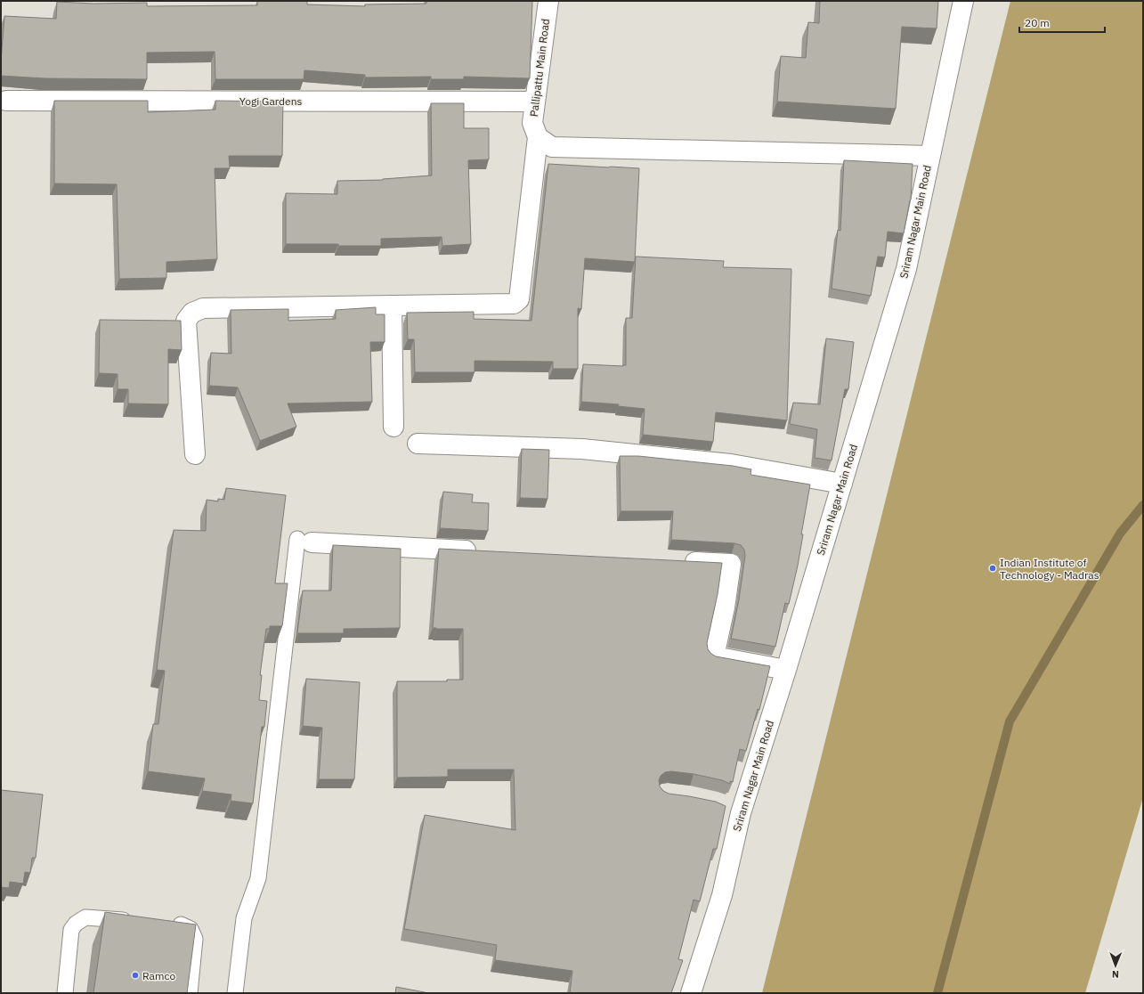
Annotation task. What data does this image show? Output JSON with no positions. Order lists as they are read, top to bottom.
{
  "streets": {
    "street": ["Pallipattu Main Road", "Yogi Gardens", "Sriram Nagar Main Road"]
  },
  "crossings": [
    ["Pallipattu Main Road", "Yogi Gardens"]
  ],
  "places": ["Indian Institute of Technology - Madras", "Ramco"],
  "scale_bar": "20 m",
  "north": "bottom"
}
